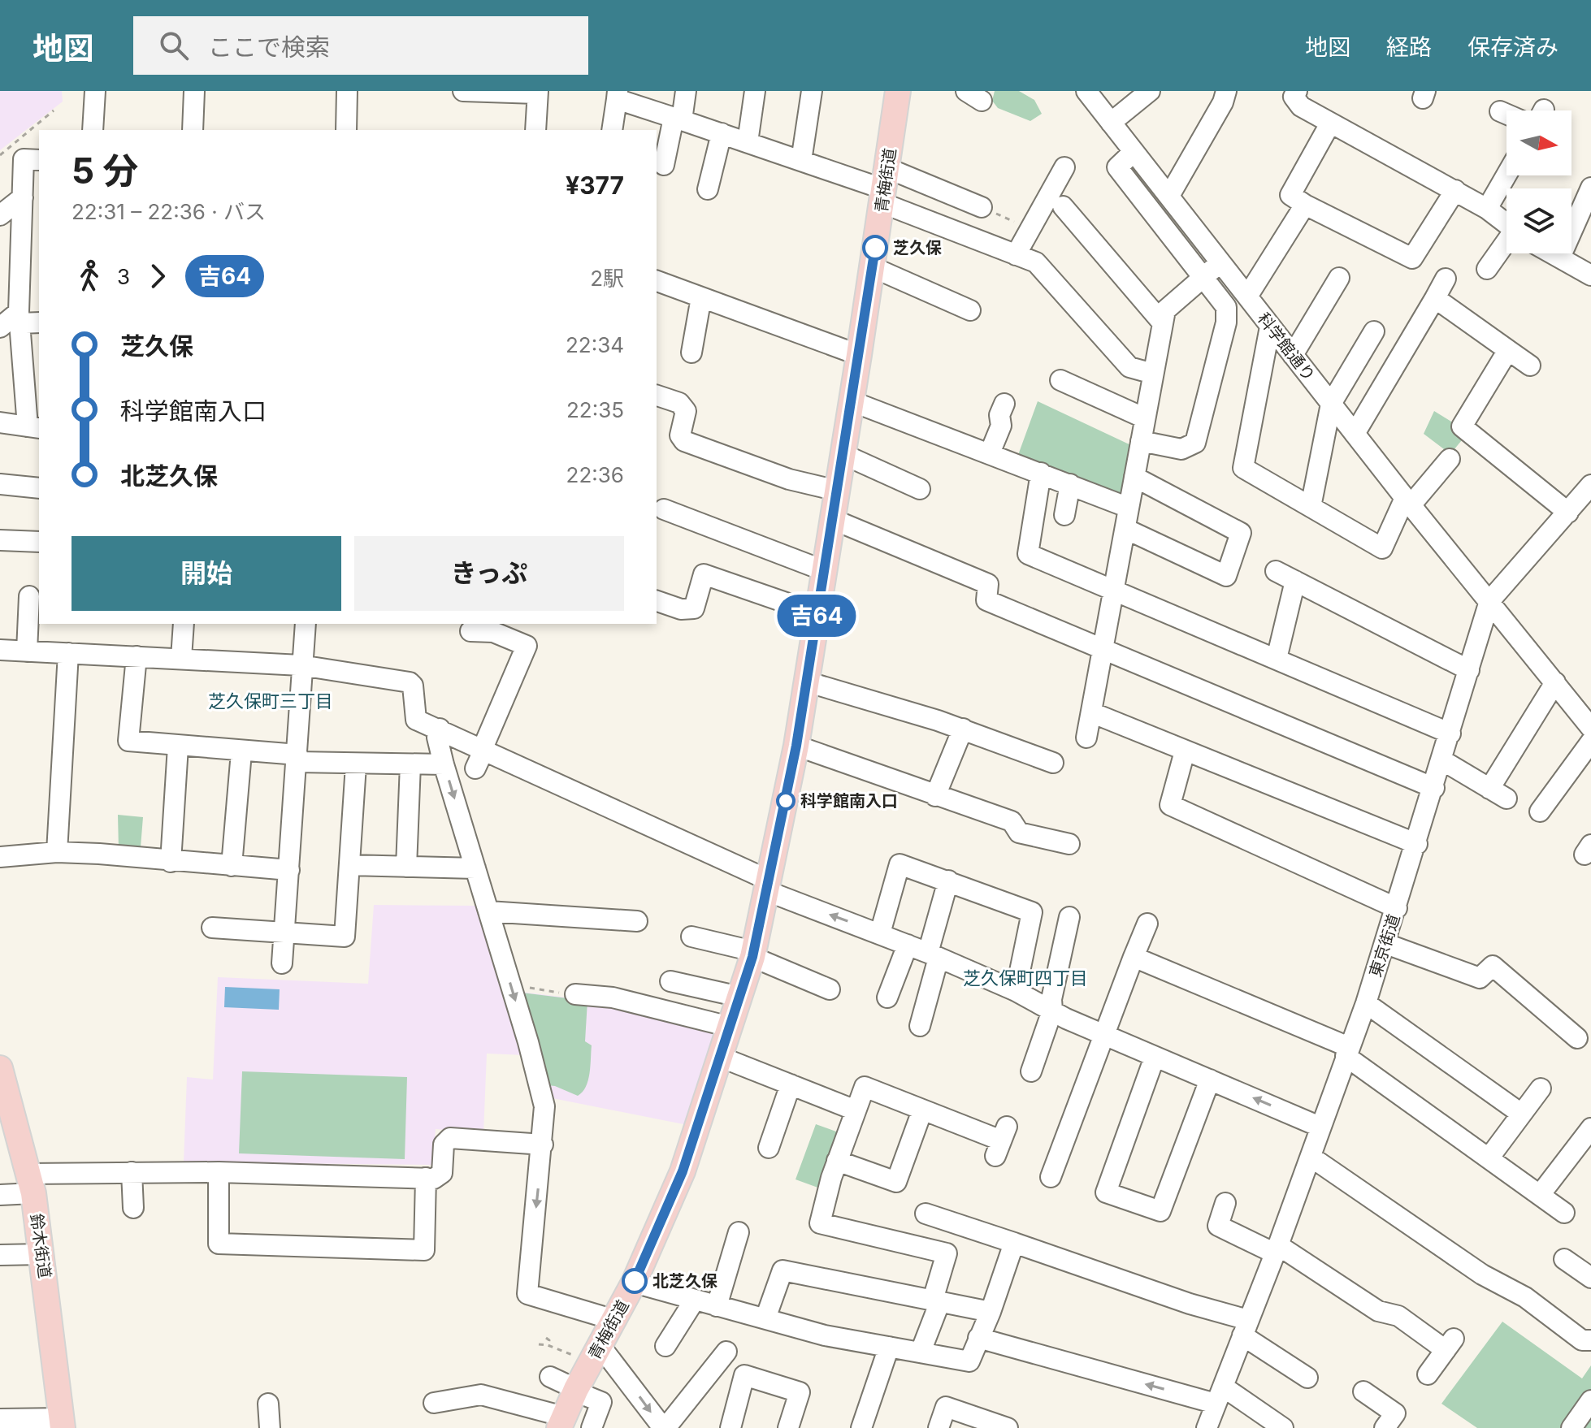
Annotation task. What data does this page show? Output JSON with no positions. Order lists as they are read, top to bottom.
{
  "streets": {
    "main road": ["青梅街道", "鈴木街道"],
    "street": ["科学館通り", "東京街道"]
  },
  "crossings": [
    ["科学館通り", "東京街道"]
  ],
  "districts": ["芝久保町三丁目", "芝久保町四丁目"],
  "places": ["芝久保", "科学館南入口", "北芝久保"],
  "lines": ["bus line 吉64"],
  "north": "right",
  "page": {
    "header": "地図",
    "search": "ここで検索",
    "nav": ["地図", "経路", "保存済み"],
    "on_map": "吉64",
    "heading": ["5 分", "22:31 – 22:36 · バス", "¥377"],
    "legs": ["3", "吉64", "2駅"],
    "list": [
      {
        "name": "芝久保",
        "value": "22:34"
      },
      {
        "name": "科学館南入口",
        "value": "22:35"
      },
      {
        "name": "北芝久保",
        "value": "22:36"
      }
    ],
    "buttons": ["開始", "きっぷ"]
  }
}
